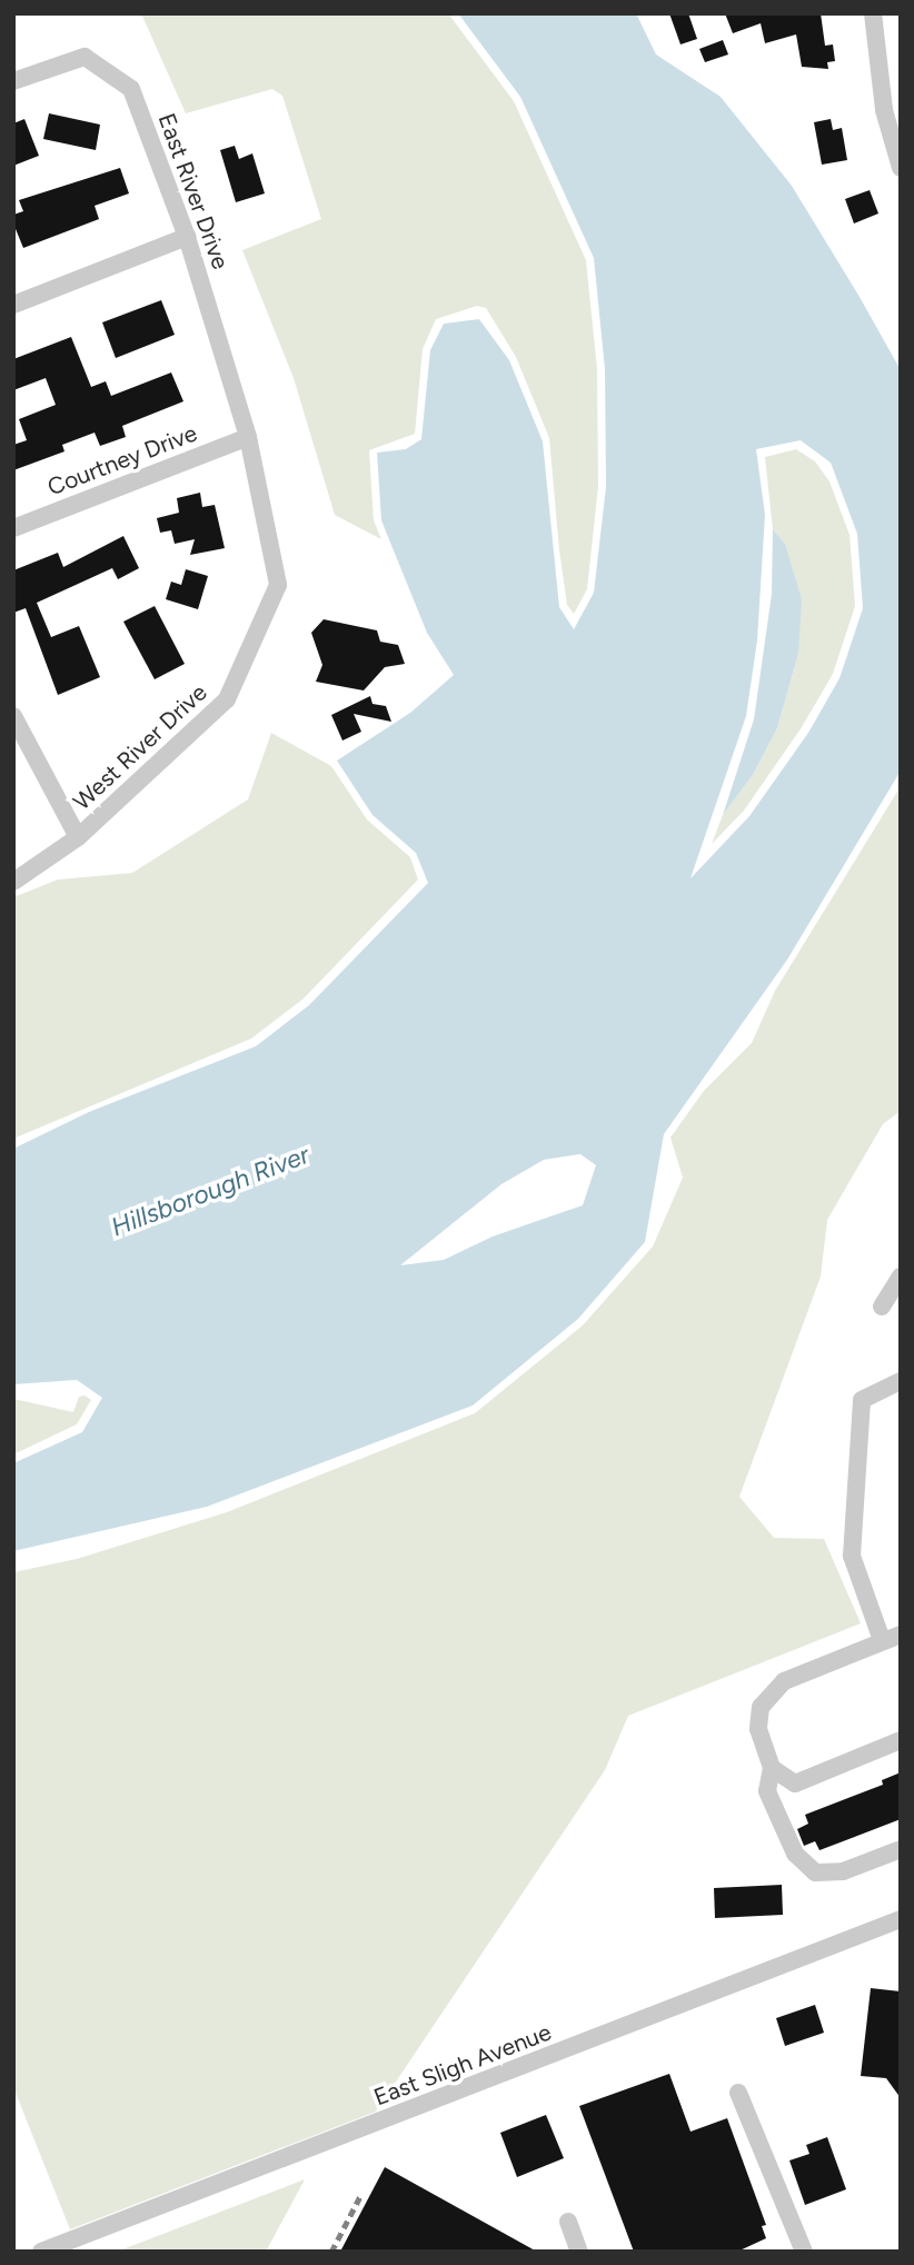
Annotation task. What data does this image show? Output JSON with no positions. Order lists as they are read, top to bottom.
{
  "streets": {
    "street": [
      "East River Drive",
      "Courtney Drive",
      "West River Drive",
      "East Sligh Avenue"
    ]
  },
  "crossings": [
    ["East River Drive", "Courtney Drive"],
    ["East River Drive", "West River Drive"],
    ["Courtney Drive", "West River Drive"]
  ],
  "water": ["Hillsborough River"]
}
